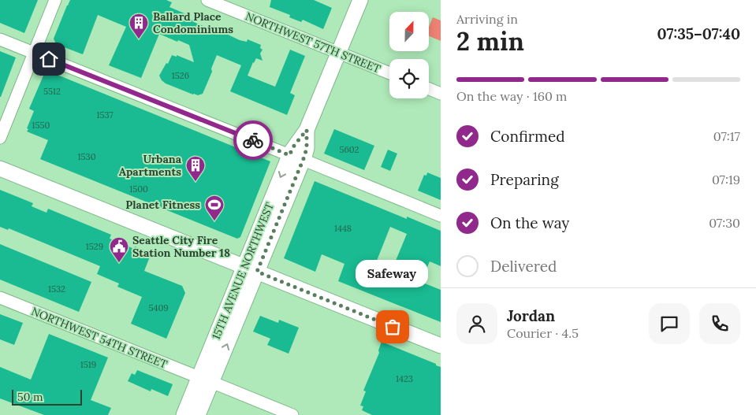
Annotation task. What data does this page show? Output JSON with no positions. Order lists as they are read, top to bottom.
{
  "streets": {
    "main road": ["15TH AVENUE NORTHWEST"],
    "street": ["NORTHWEST 57TH STREET", "NORTHWEST 54TH STREET"]
  },
  "crossings": [
    ["NORTHWEST 57TH STREET", "15TH AVENUE NORTHWEST"],
    ["15TH AVENUE NORTHWEST", "NORTHWEST 54TH STREET"]
  ],
  "places": {
    "building": ["Ballard Place Condominiums", "Urbana Apartments"],
    "sports": ["Planet Fitness"],
    "public building": ["Seattle City Fire Station Number 18"],
    "other": ["Safeway"]
  },
  "house_numbers": [
    "1526",
    "5512",
    "1537",
    "1550",
    "5602",
    "1530",
    "1500",
    "1448",
    "1529",
    "1532",
    "5409",
    "1519",
    "1423"
  ],
  "scale_bar": "50 m",
  "north": "top",
  "page": {
    "heading": ["2 min", "Arriving in", "07:35–07:40"],
    "panel": ["Jordan", "Courier · 4.5"],
    "bar": "On the way · 160 m",
    "list": [
      ["Confirmed", "07:17"],
      ["Preparing", "07:19"],
      ["On the way", "07:30"],
      "Delivered"
    ],
    "bubble": "Safeway",
    "scale": "50 m"
  }
}
